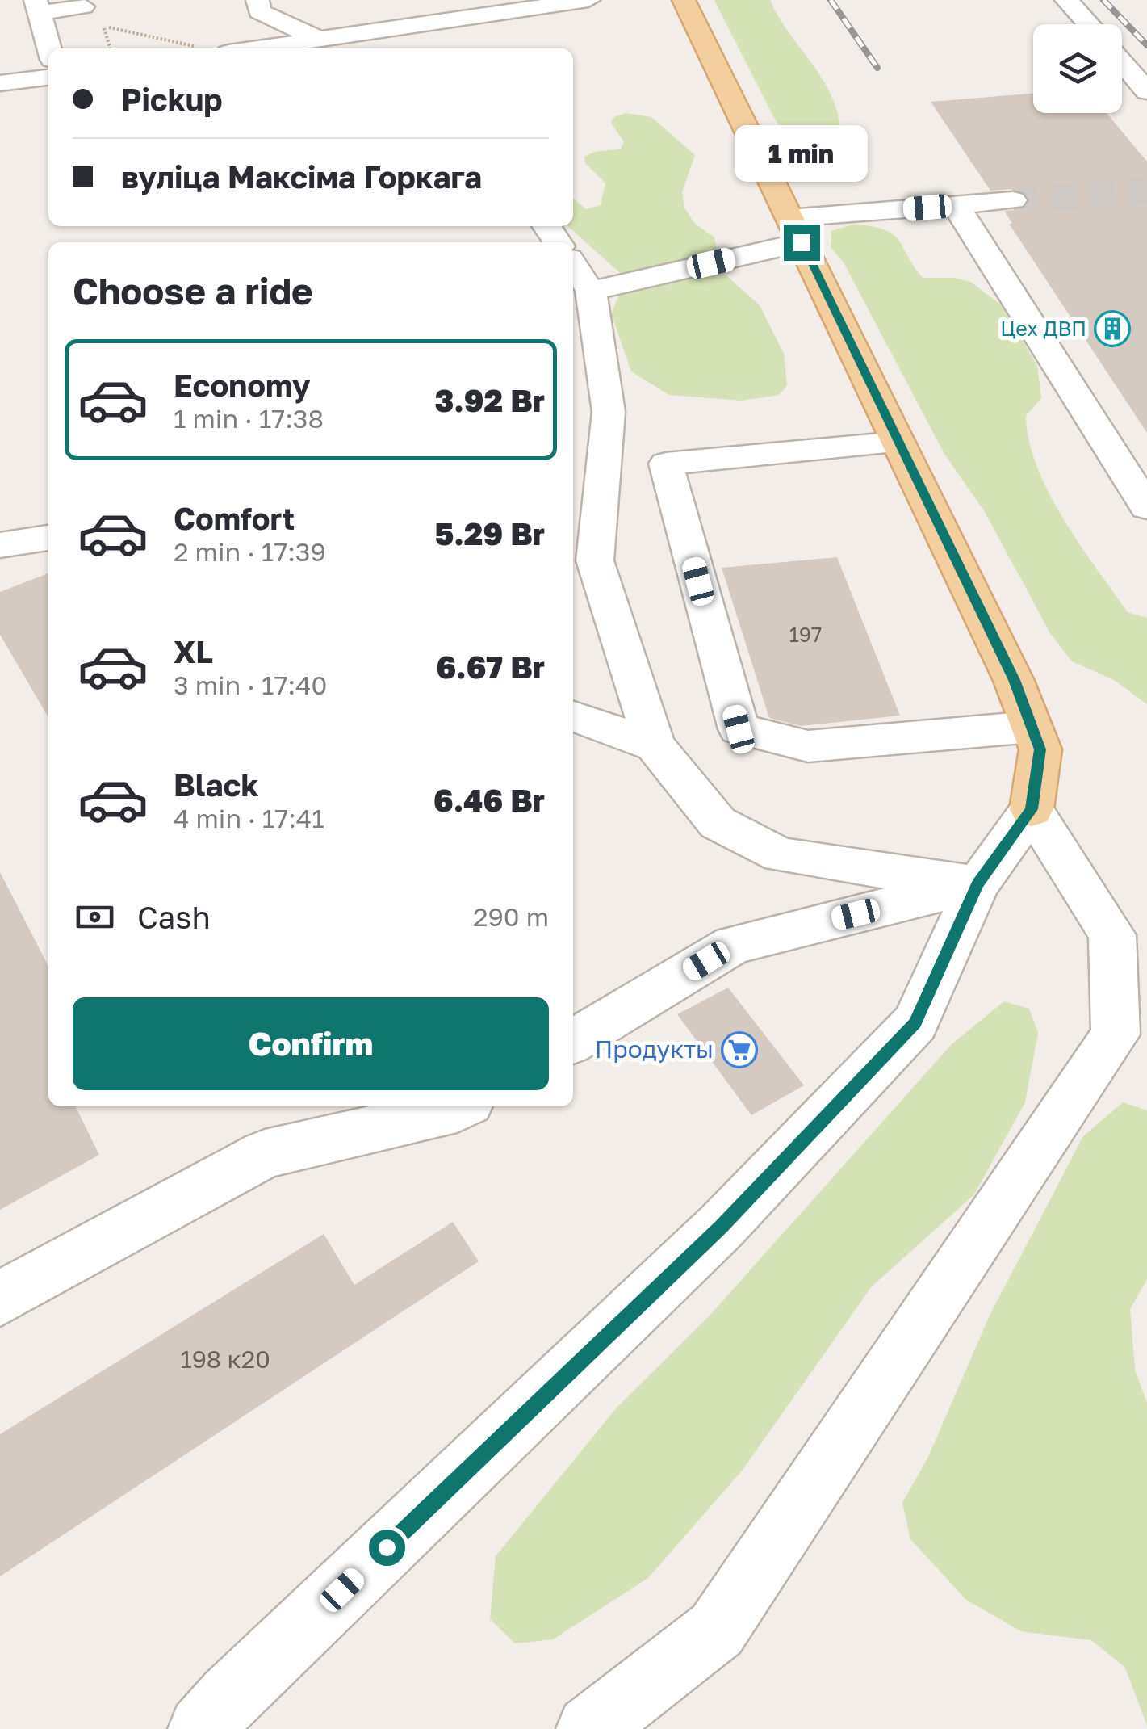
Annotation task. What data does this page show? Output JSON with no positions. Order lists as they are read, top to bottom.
{
  "places": {
    "building": ["Цех ДВП"],
    "supermarket": ["Продукты"]
  },
  "house_numbers": ["197", "198 к20"],
  "page": {
    "banner": ["Pickup", "вуліца Максіма Горкага"],
    "bubble": "1 min",
    "heading": "Choose a ride",
    "list": [
      {
        "name": "Economy",
        "note": "1 min · 17:38",
        "value": "3.92 Br"
      },
      {
        "name": "Comfort",
        "note": "2 min · 17:39",
        "value": "5.29 Br"
      },
      {
        "name": "XL",
        "note": "3 min · 17:40",
        "value": "6.67 Br"
      },
      {
        "name": "Black",
        "note": "4 min · 17:41",
        "value": "6.46 Br"
      }
    ],
    "pay": ["Cash", "290 m"],
    "buttons": "Confirm"
  }
}
